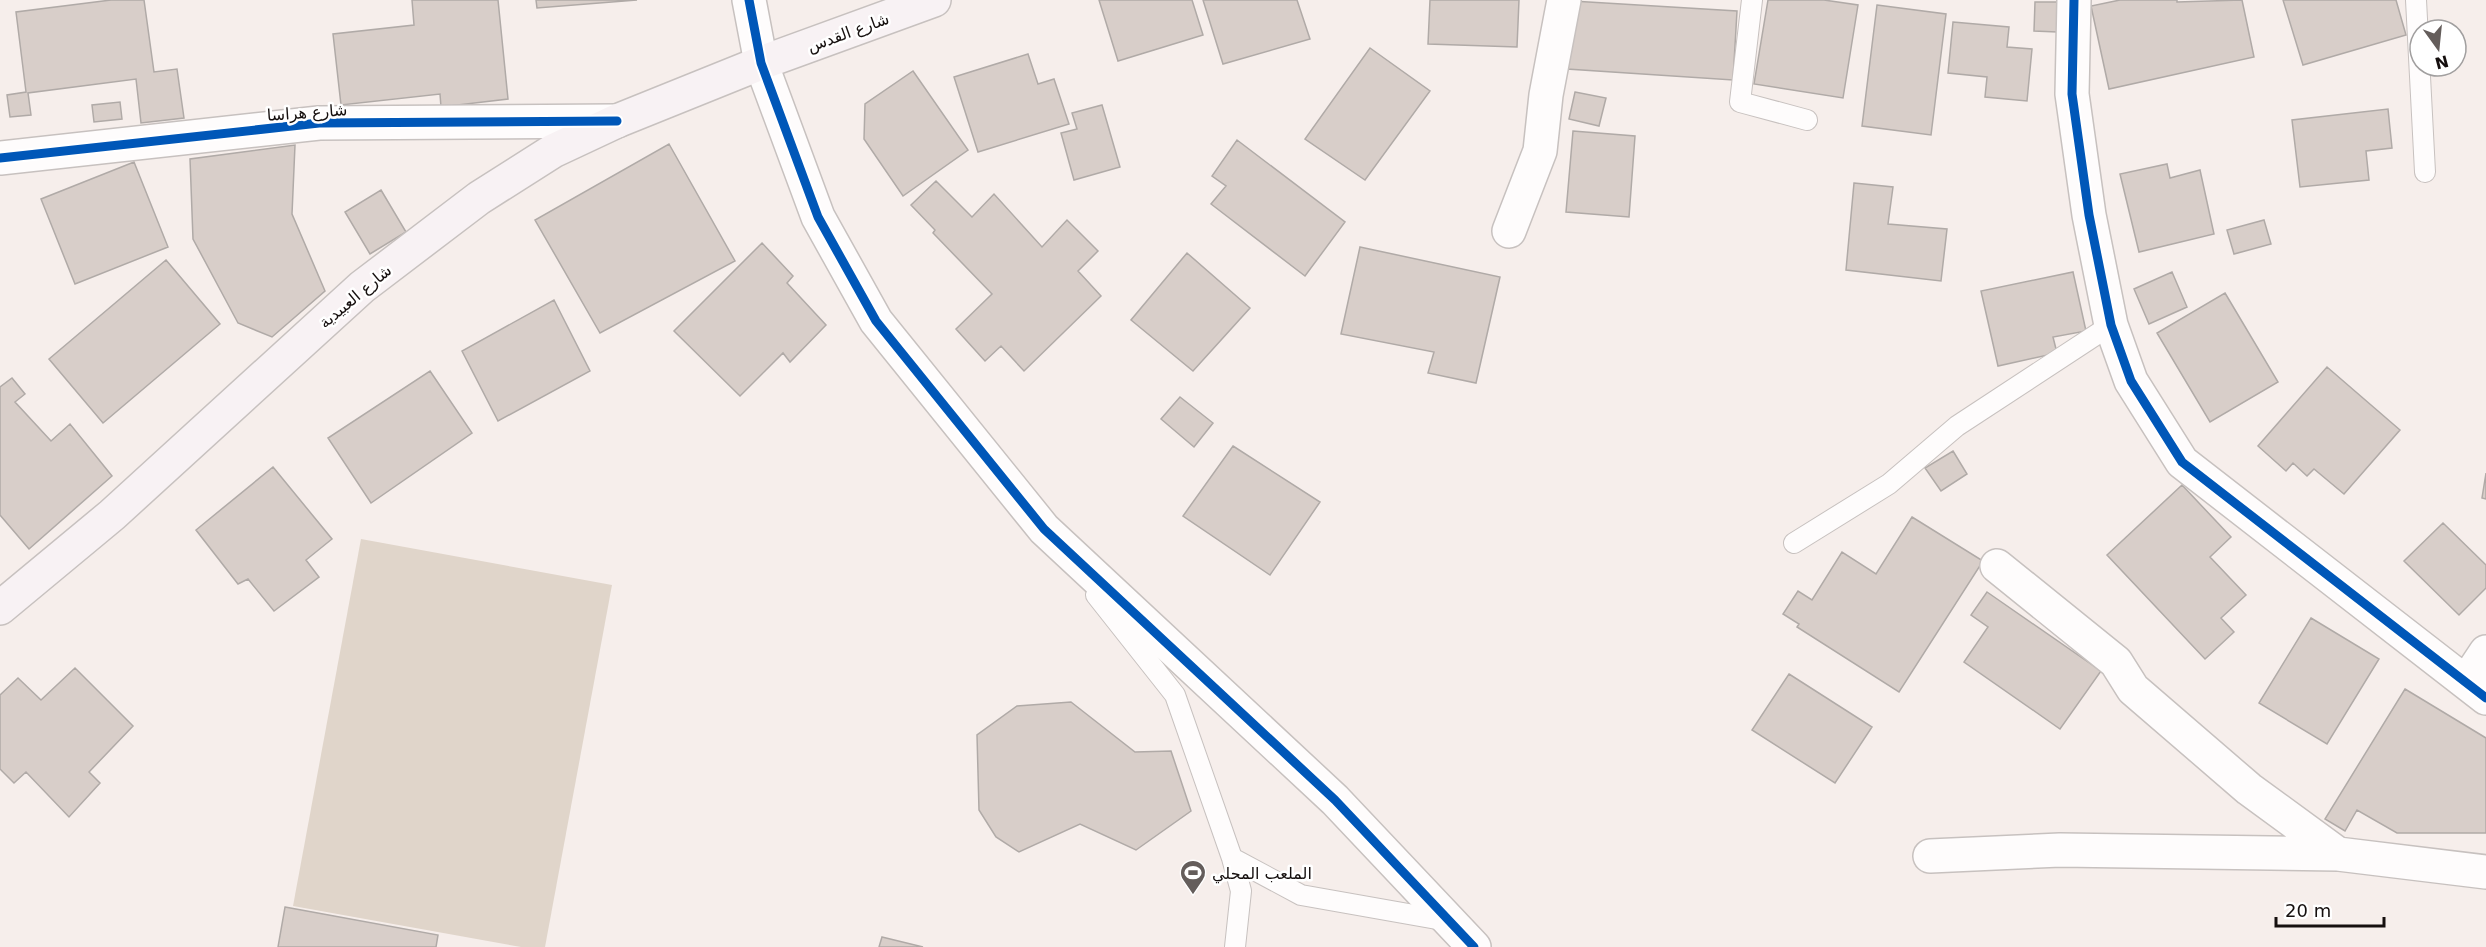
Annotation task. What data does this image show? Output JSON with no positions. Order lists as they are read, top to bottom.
{
  "streets": {
    "main road": ["شارع القدس", "شارع العبيدية"],
    "street": ["شارع هراسا"]
  },
  "crossings": [
    ["شارع القدس", "شارع العبيدية"],
    ["شارع هراسا", "شارع العبيدية"]
  ],
  "places": {
    "sports": ["الملعب المحلي"]
  },
  "scale_bar": "20 m",
  "north": "bottom"
}
